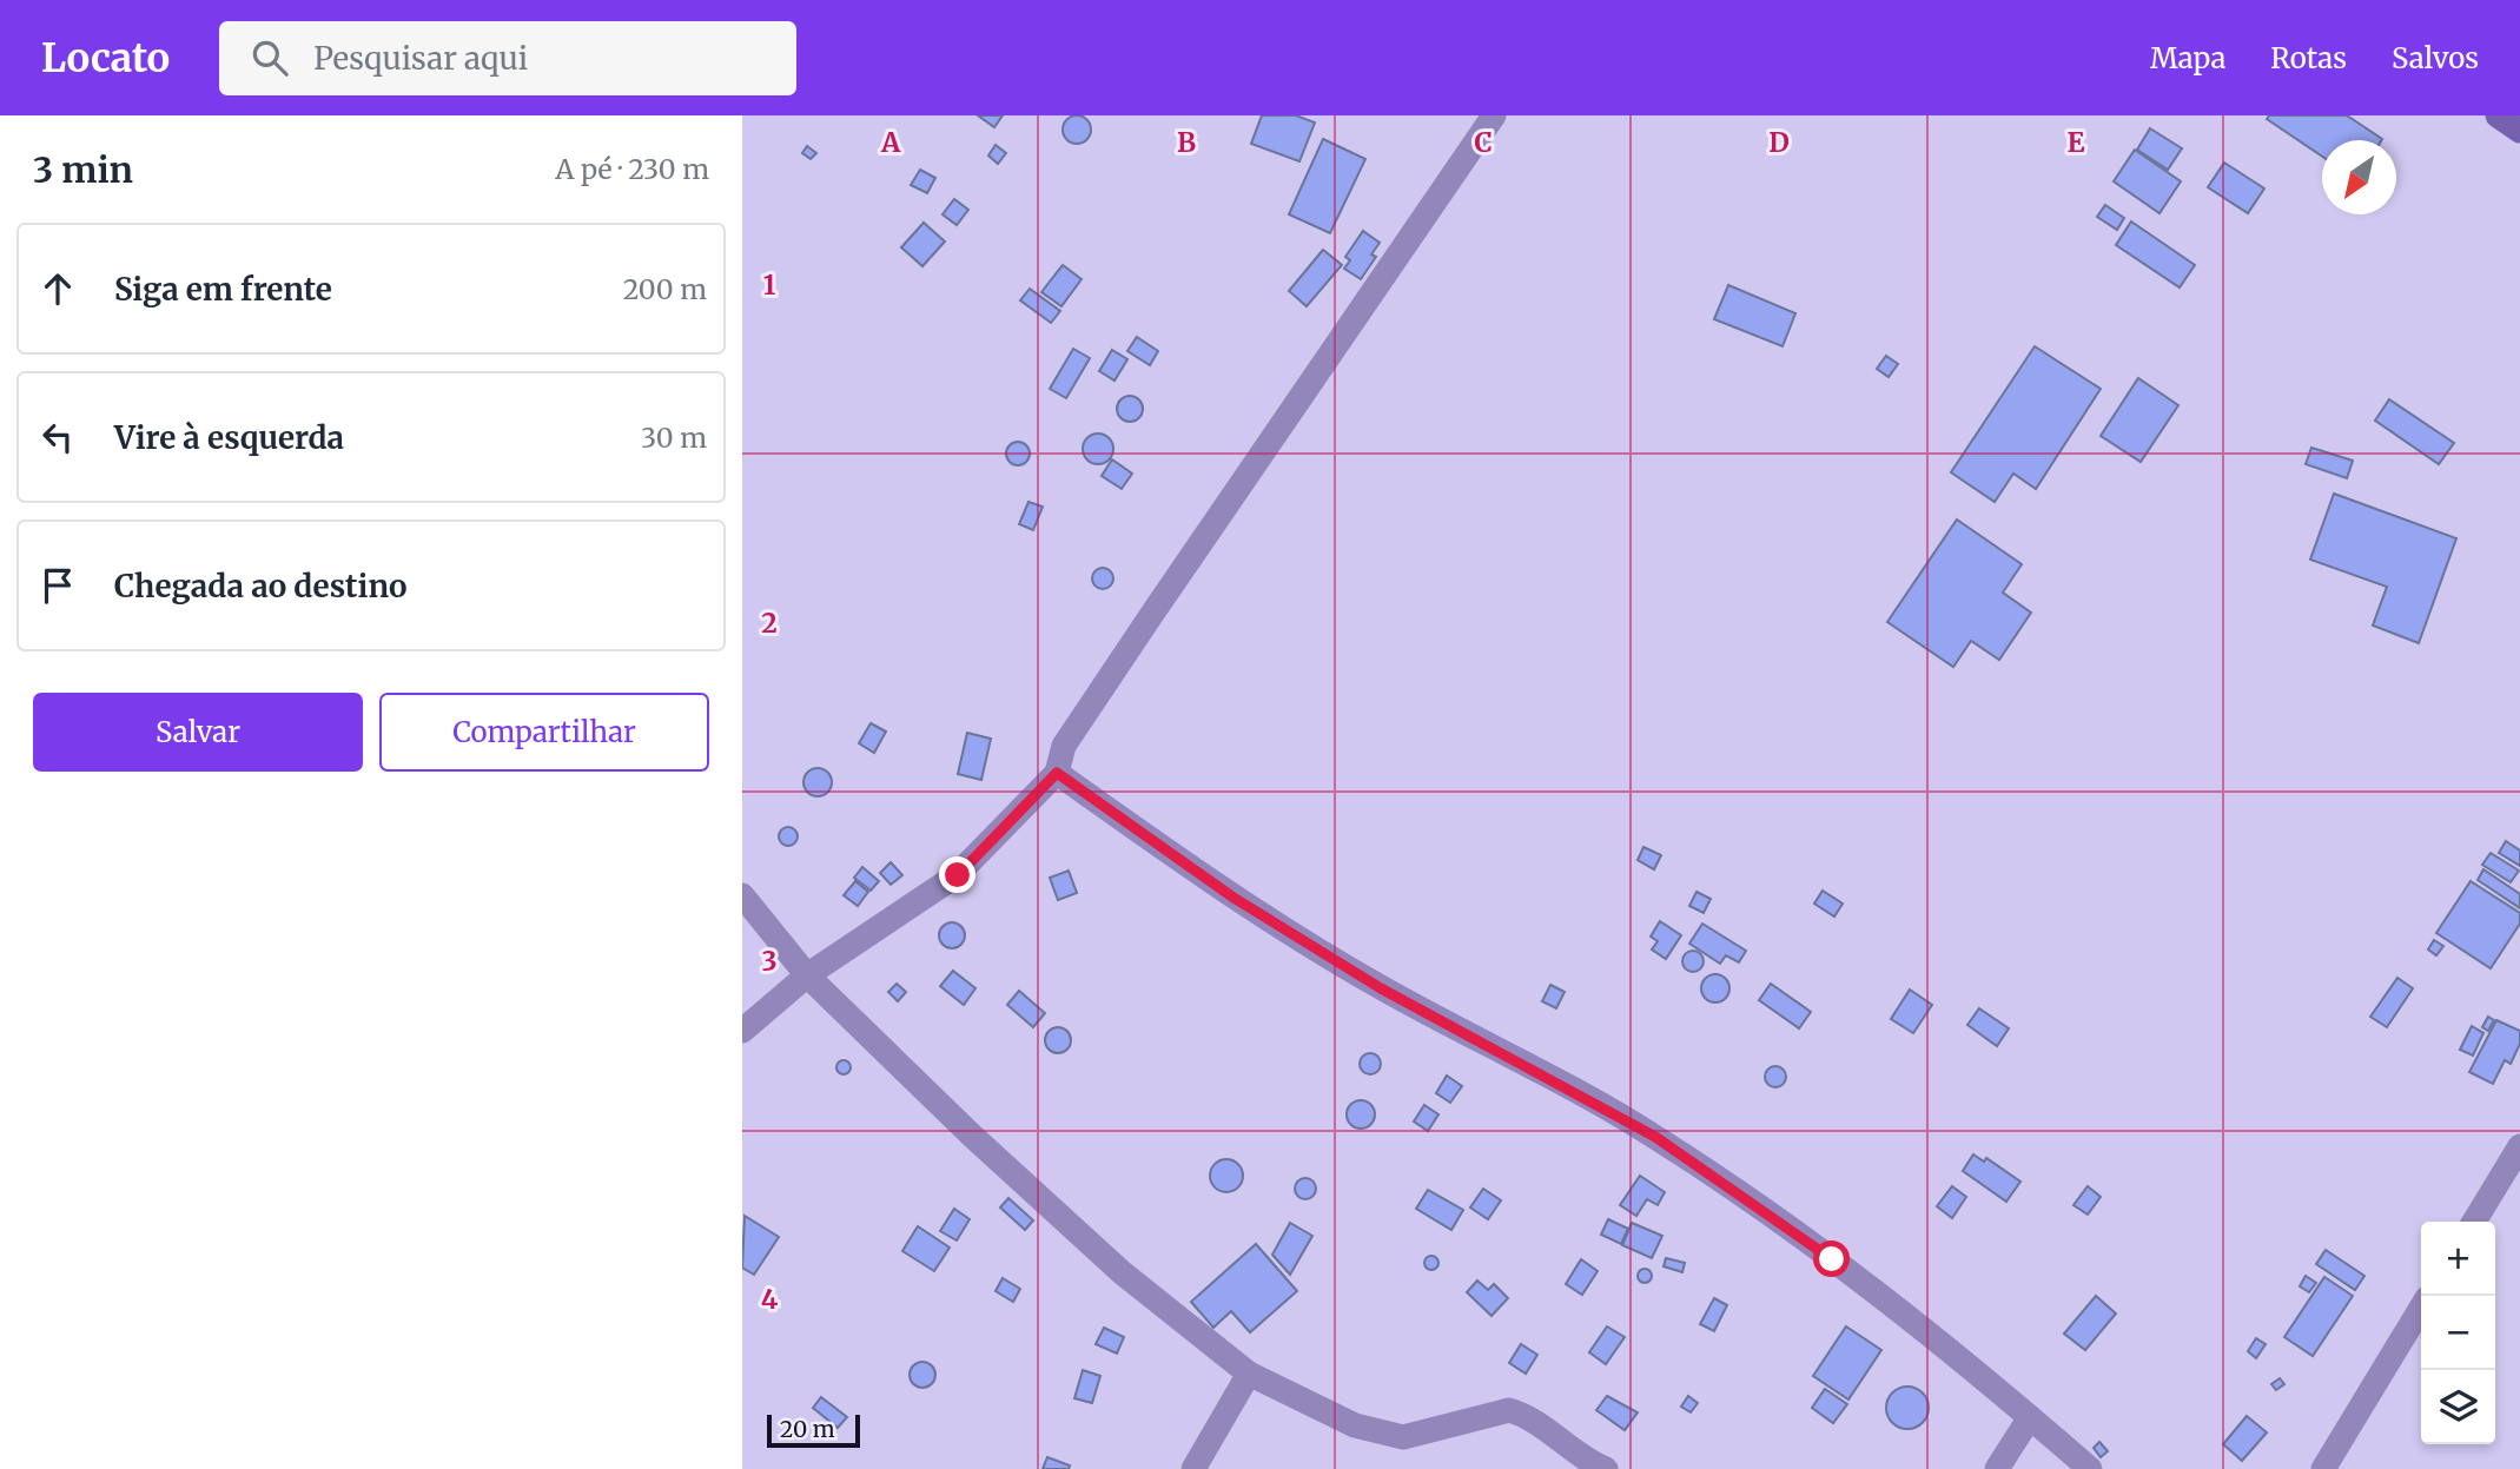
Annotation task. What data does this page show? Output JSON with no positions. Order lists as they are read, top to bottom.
{
  "scale_bar": "20 m",
  "north": "bottom left",
  "page": {
    "header": "Locato",
    "search": "Pesquisar aqui",
    "nav": ["Mapa", "Rotas", "Salvos"],
    "heading": ["3 min", "A pé · 230 m"],
    "list": [
      ["Siga em frente", "200 m"],
      ["Vire à esquerda", "30 m"],
      "Chegada ao destino"
    ],
    "buttons": ["Salvar", "Compartilhar"],
    "map_buttons": ["+", "−"],
    "scale": "20 m"
  },
  "grid": {
    "columns": [
      "A",
      "B",
      "C",
      "D",
      "E"
    ],
    "rows": [
      "1",
      "2",
      "3",
      "4"
    ]
  }
}
